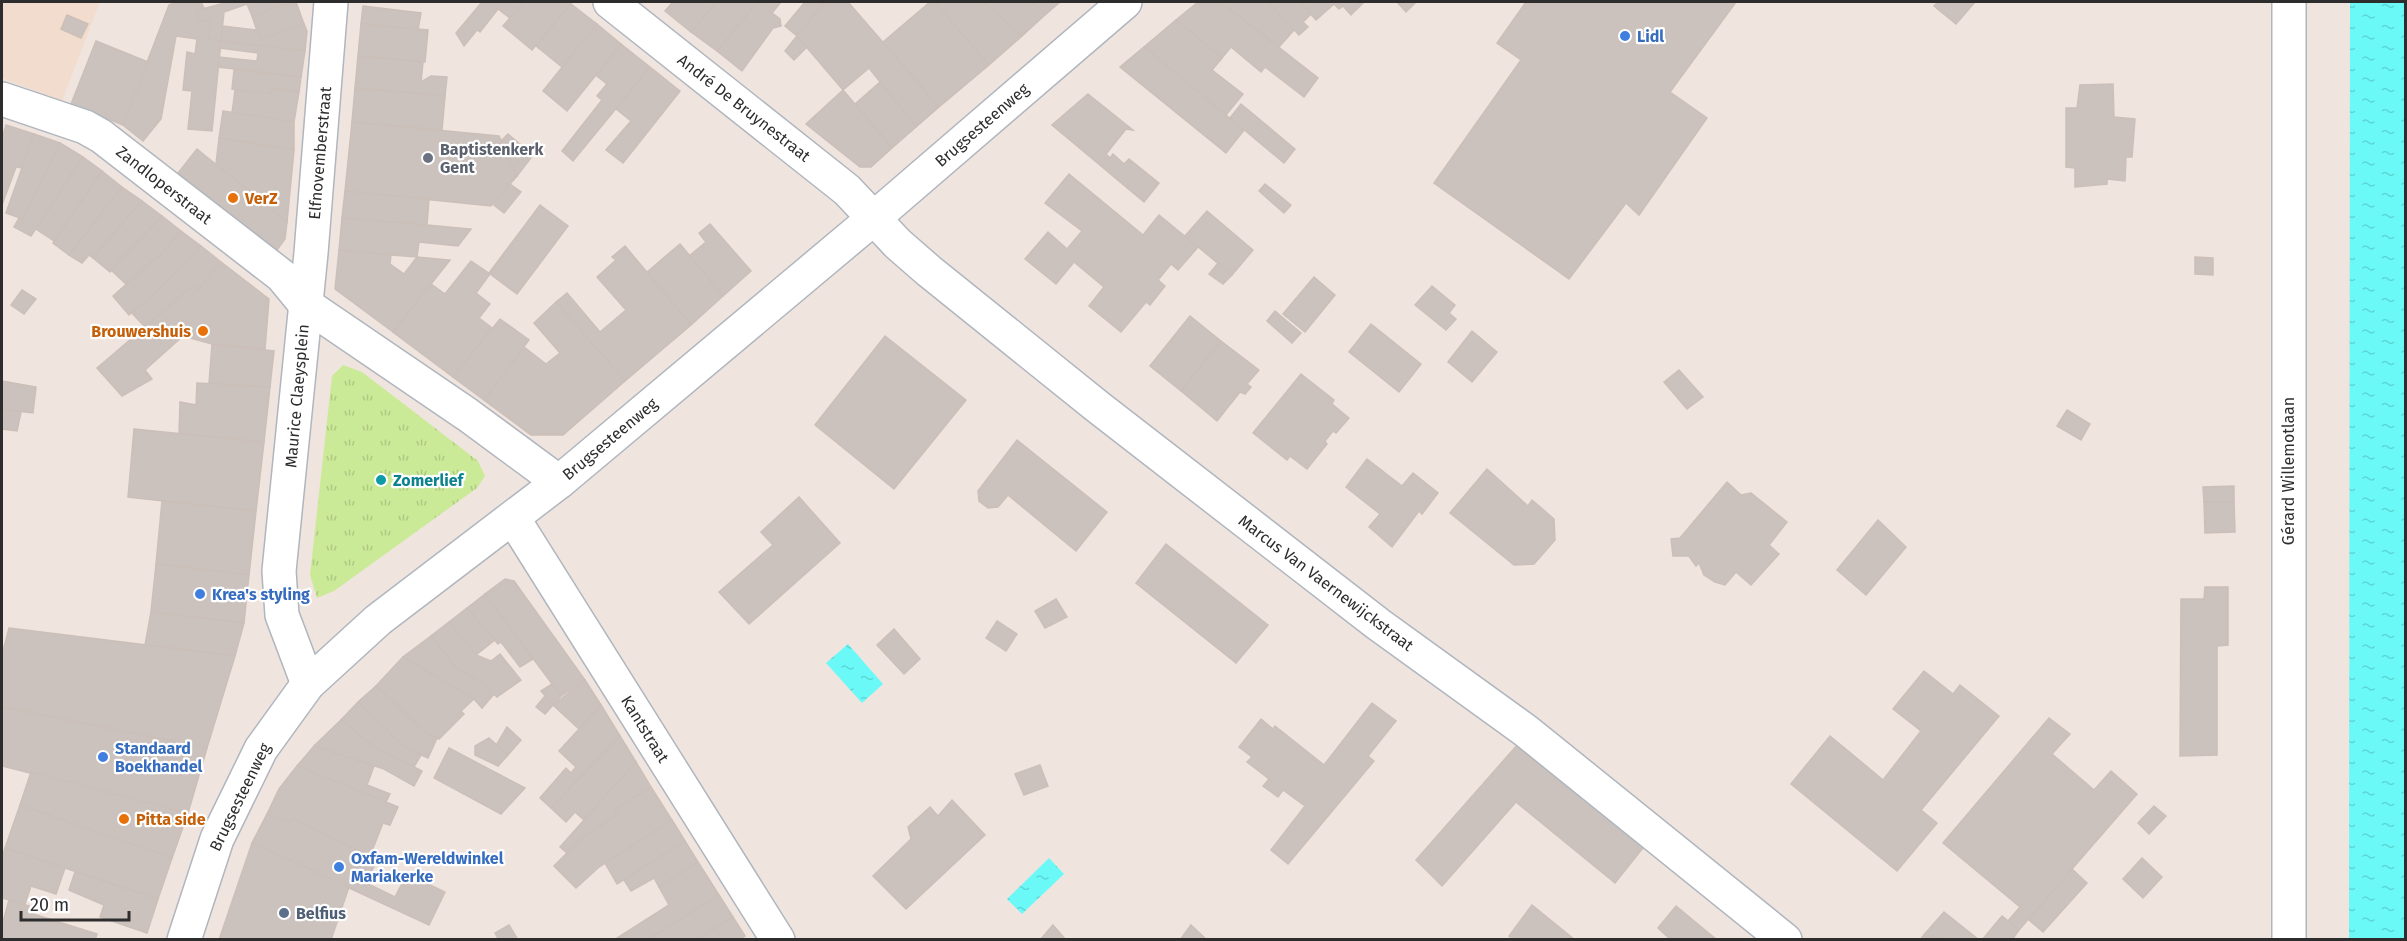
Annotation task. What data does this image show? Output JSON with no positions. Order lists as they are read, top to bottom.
{
  "streets": {
    "street": [
      "André De Bruynestraat",
      "Brugsesteenweg",
      "Elfnovemberstraat",
      "Zandloperstraat",
      "Maurice Claeysplein",
      "Gérard Willemotlaan",
      "Marcus Van Vaernewijckstraat",
      "Kantstraat"
    ]
  },
  "crossings": [
    ["André De Bruynestraat", "Brugsesteenweg"],
    ["André De Bruynestraat", "Marcus Van Vaernewijckstraat"],
    ["Brugsesteenweg", "Maurice Claeysplein"],
    ["Brugsesteenweg", "Marcus Van Vaernewijckstraat"],
    ["Brugsesteenweg", "Kantstraat"],
    ["Elfnovemberstraat", "Zandloperstraat"],
    ["Elfnovemberstraat", "Maurice Claeysplein"],
    ["Zandloperstraat", "Maurice Claeysplein"]
  ],
  "places": [
    "Lidl",
    "Baptistenkerk Gent",
    "VerZ",
    "Brouwershuis",
    "Zomerlief",
    "Krea's styling",
    "Standaard Boekhandel",
    "Pitta side",
    "Oxfam-Wereldwinkel Mariakerke",
    "Belfius"
  ],
  "scale_bar": "20 m"
}
